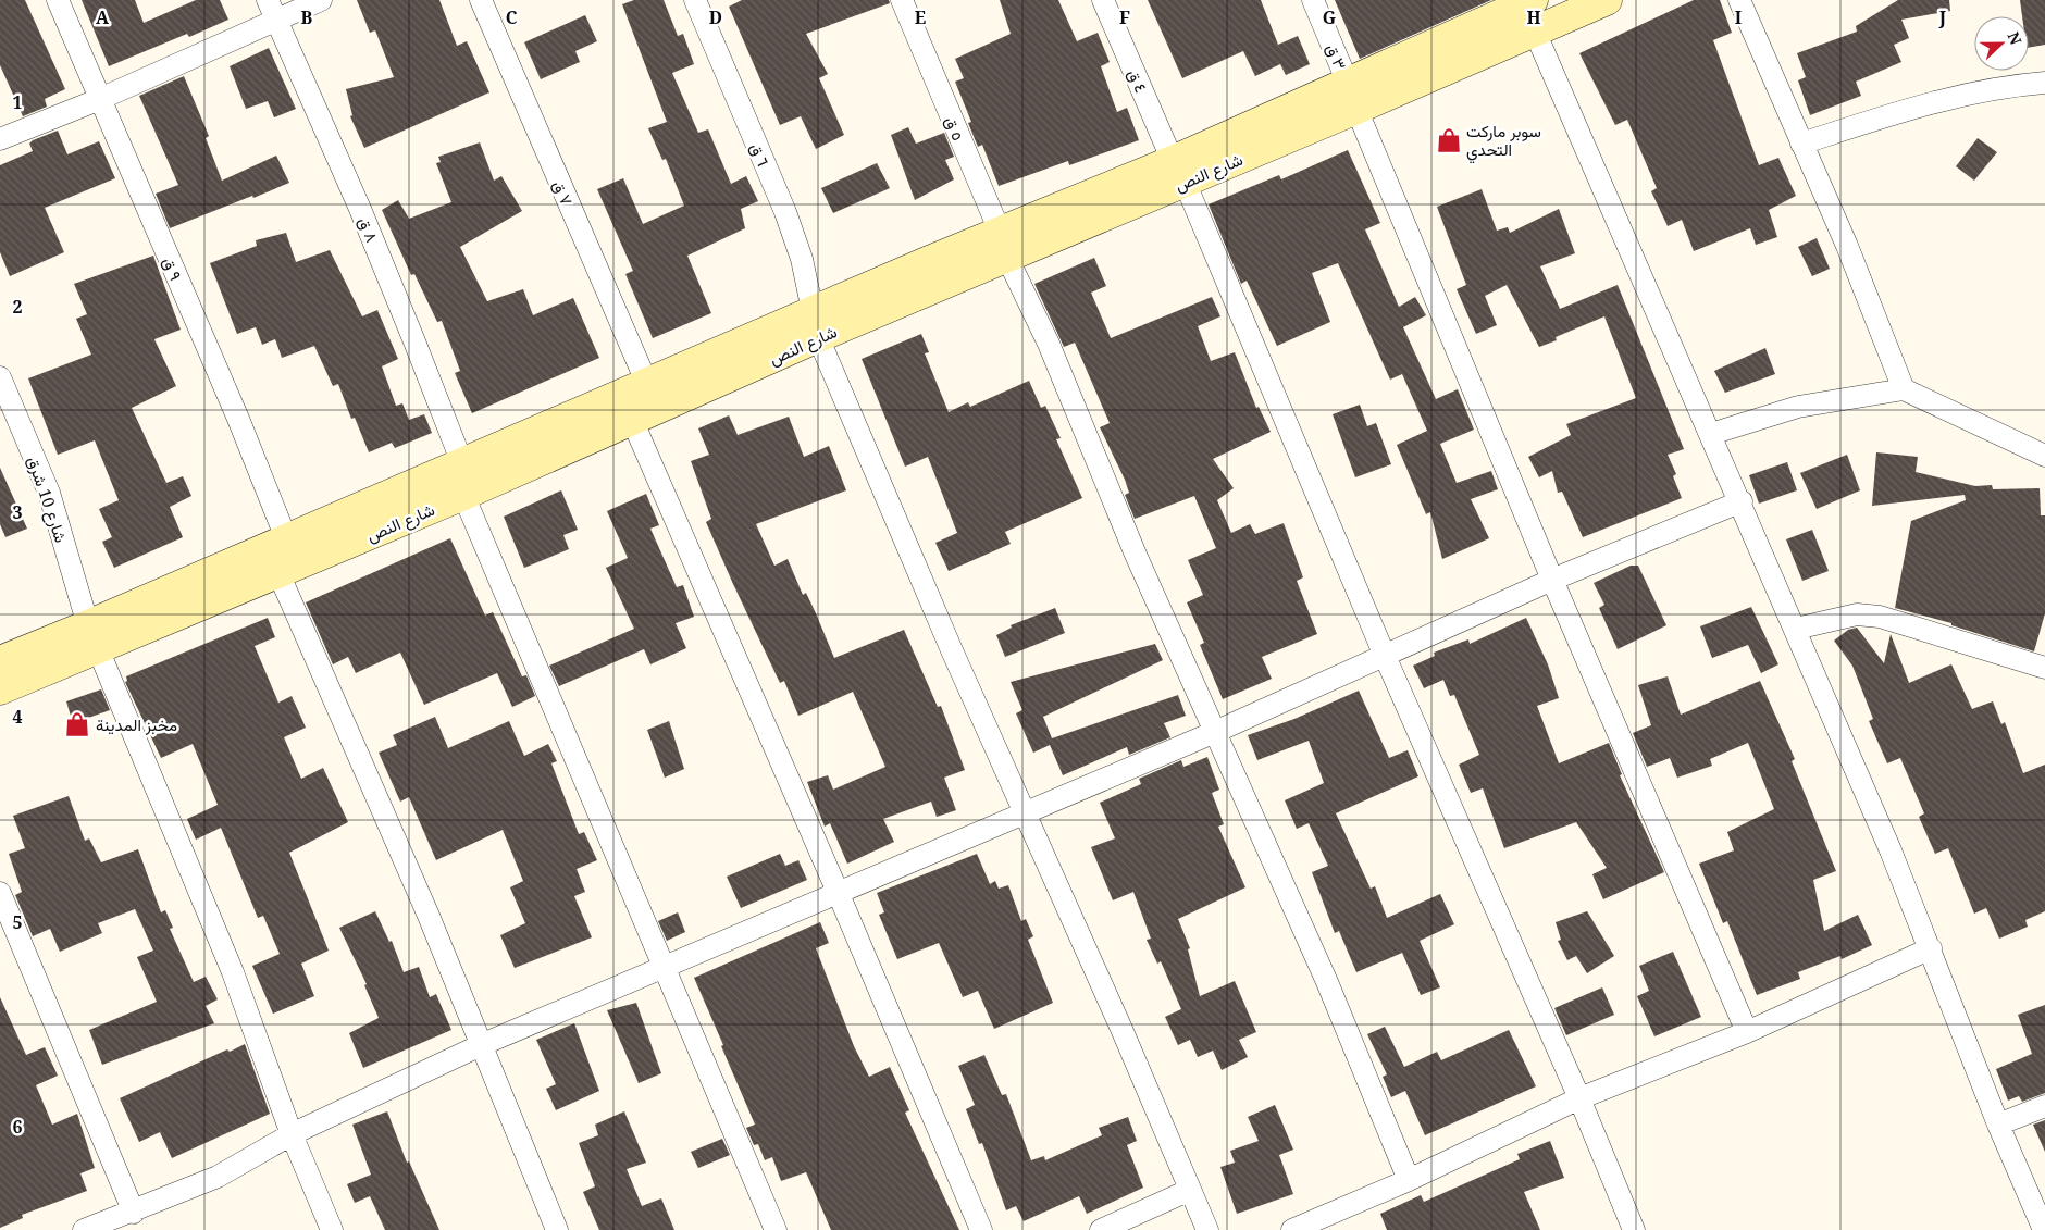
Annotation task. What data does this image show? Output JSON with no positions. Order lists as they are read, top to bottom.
{
  "streets": {
    "main road": ["شارع النص"],
    "street": [
      "٣ ق",
      "٤ ق",
      "٥ ق",
      "٦ ق",
      "٧ ق",
      "٨ ق",
      "٩ ق",
      "شارع 10 شرق"
    ]
  },
  "crossings": [
    ["٣ ق", "شارع النص"],
    ["٤ ق", "شارع النص"],
    ["٥ ق", "شارع النص"],
    ["٦ ق", "شارع النص"],
    ["شارع النص", "٧ ق"],
    ["شارع النص", "٨ ق"],
    ["شارع النص", "٩ ق"],
    ["شارع النص", "شارع 10 شرق"]
  ],
  "places": {
    "shop": ["سوبر ماركت التحدي", "مخبز المدينة"]
  },
  "north": "right",
  "grid": {
    "columns": [
      "A",
      "B",
      "C",
      "D",
      "E",
      "F",
      "G",
      "H",
      "I",
      "J"
    ],
    "rows": [
      "1",
      "2",
      "3",
      "4",
      "5",
      "6"
    ]
  }
}
